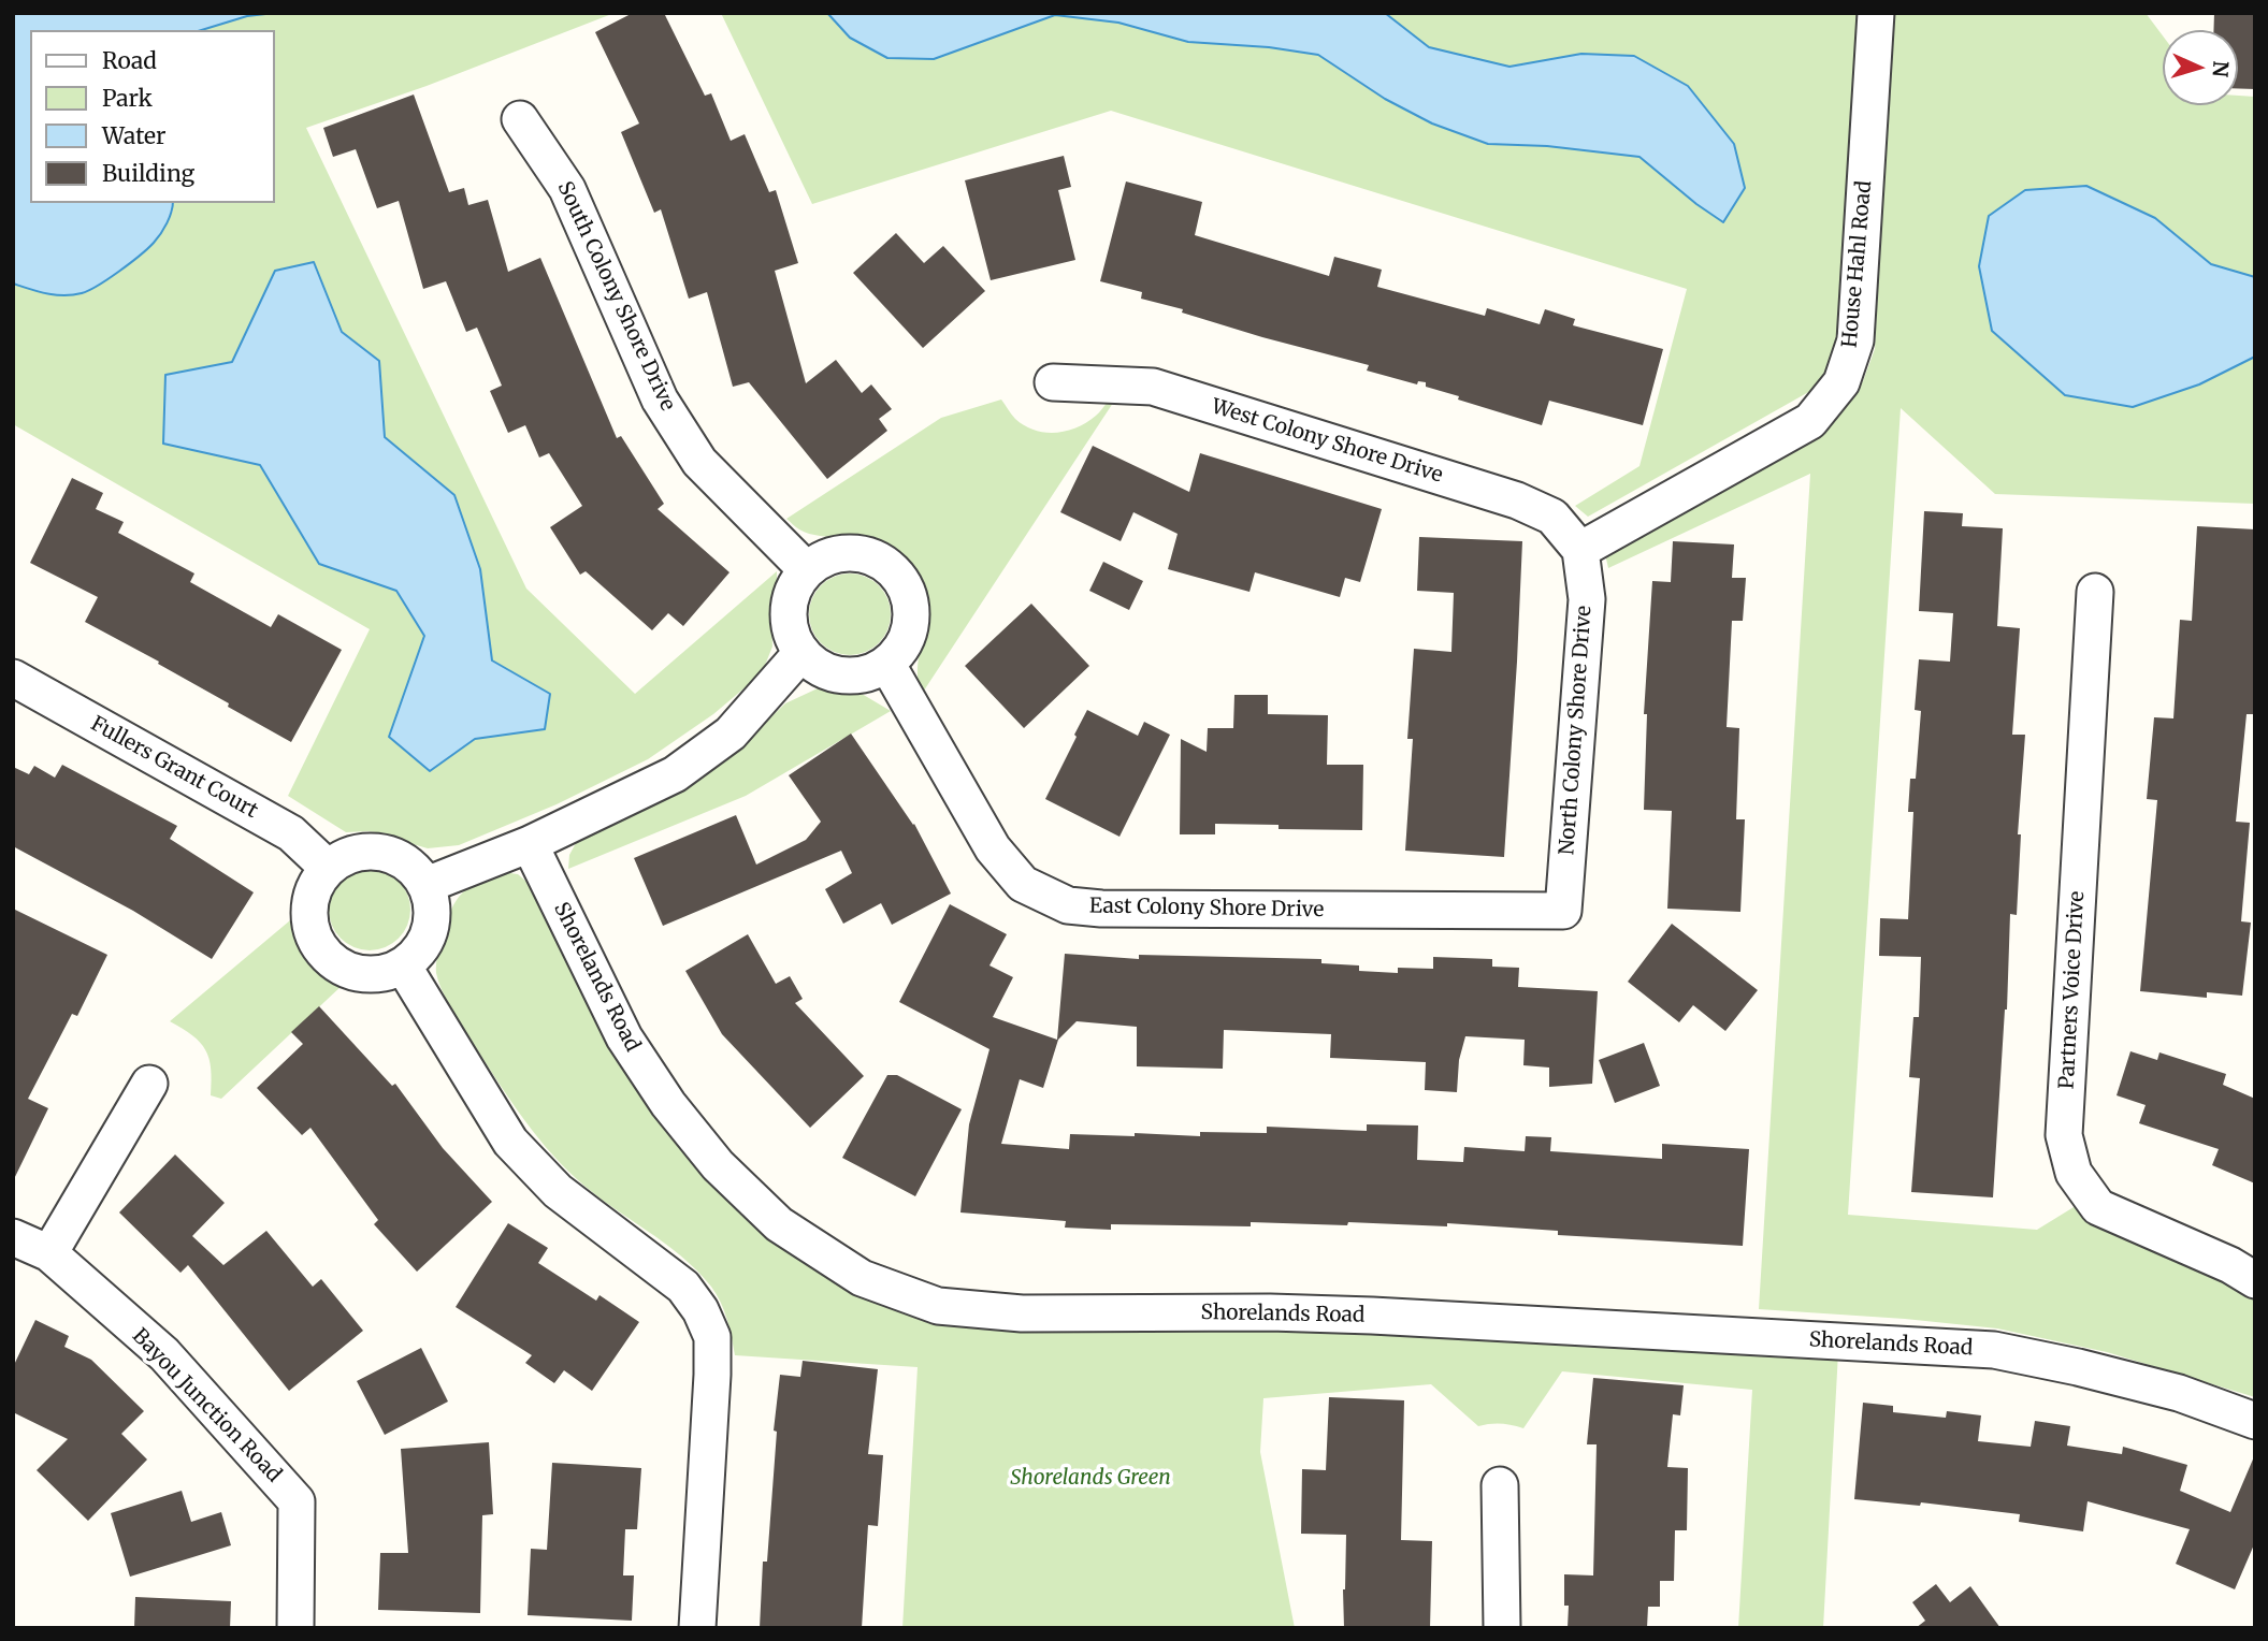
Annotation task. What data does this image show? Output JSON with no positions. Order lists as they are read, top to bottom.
{
  "streets": {
    "street": [
      "House Hahl Road",
      "South Colony Shore Drive",
      "West Colony Shore Drive",
      "North Colony Shore Drive",
      "Fullers Grant Court",
      "East Colony Shore Drive",
      "Shorelands Road",
      "Partners Voice Drive",
      "Bayou Junction Road"
    ]
  },
  "crossings": [
    ["House Hahl Road", "West Colony Shore Drive"],
    ["House Hahl Road", "North Colony Shore Drive"],
    ["South Colony Shore Drive", "East Colony Shore Drive"],
    ["West Colony Shore Drive", "North Colony Shore Drive"],
    ["North Colony Shore Drive", "East Colony Shore Drive"]
  ],
  "parks": ["Shorelands Green"],
  "legend": [
    "Road",
    "Park",
    "Water",
    "Building"
  ],
  "north": "right"
}
